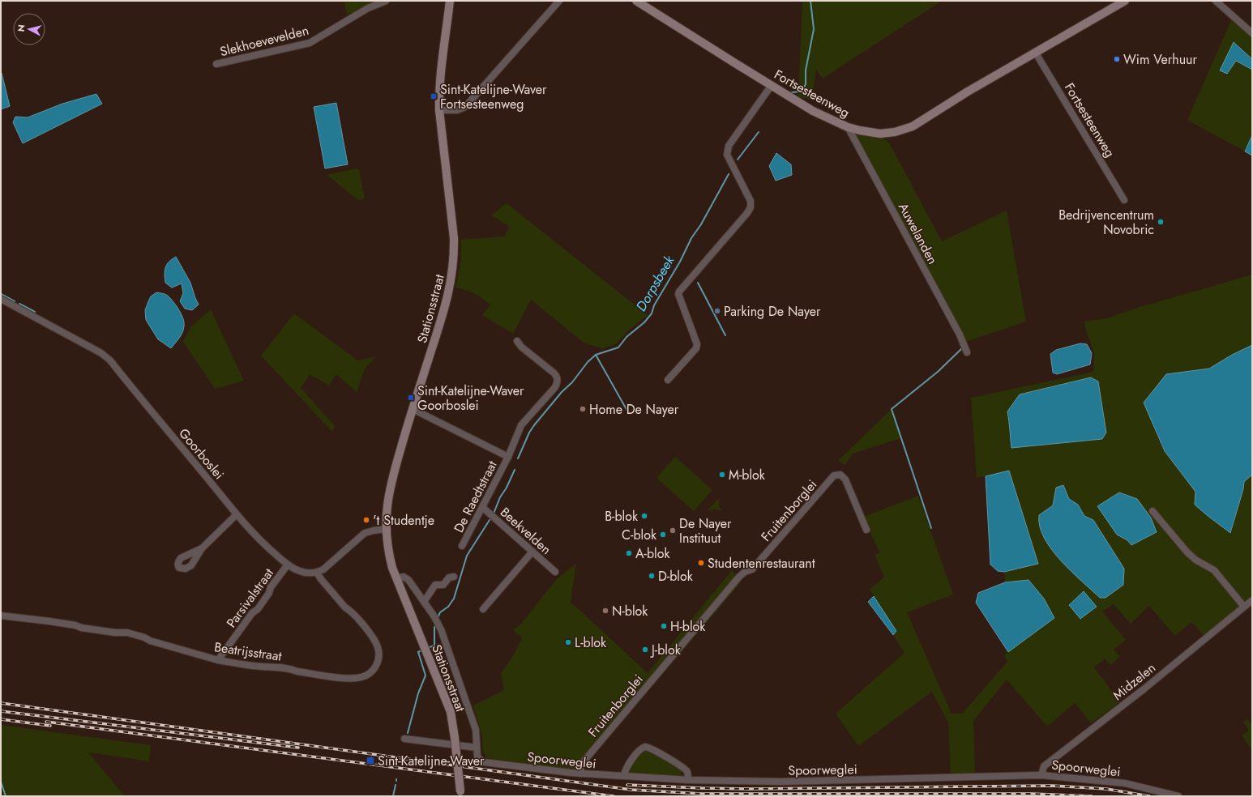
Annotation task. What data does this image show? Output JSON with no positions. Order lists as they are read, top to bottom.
{
  "streets": {
    "street": [
      "Slekhoevevelden",
      "Fortsesteenweg",
      "Auwelanden",
      "Stationsstraat",
      "Goorboslei",
      "De Raedtstraat",
      "Fruitenborglei",
      "Beekvelden",
      "Parsivalstraat",
      "Beatrijsstraat",
      "Midzelen",
      "Spoorweglei"
    ]
  },
  "crossings": [
    ["Fortsesteenweg", "Auwelanden"],
    ["Stationsstraat", "Spoorweglei"],
    ["Goorboslei", "Parsivalstraat"],
    ["Goorboslei", "Beatrijsstraat"],
    ["De Raedtstraat", "Beekvelden"],
    ["Fruitenborglei", "Spoorweglei"],
    ["Parsivalstraat", "Beatrijsstraat"],
    ["Midzelen", "Spoorweglei"]
  ],
  "water": ["Dorpsbeek"],
  "places": {
    "other": [
      "Wim Verhuur",
      "Bedrijvencentrum Novobric",
      "Parking De Nayer",
      "Home De Nayer",
      "M-blok",
      "B-blok",
      "'t Studentje",
      "De Nayer Instituut",
      "C-blok",
      "A-blok",
      "Studentenrestaurant",
      "D-blok",
      "N-blok",
      "H-blok",
      "L-blok",
      "J-blok"
    ],
    "transit": ["Sint-Katelijne-Waver Fortsesteenweg", "Sint-Katelijne-Waver Goorboslei", "Sint-Katelijne-Waver"]
  },
  "north": "left"
}
